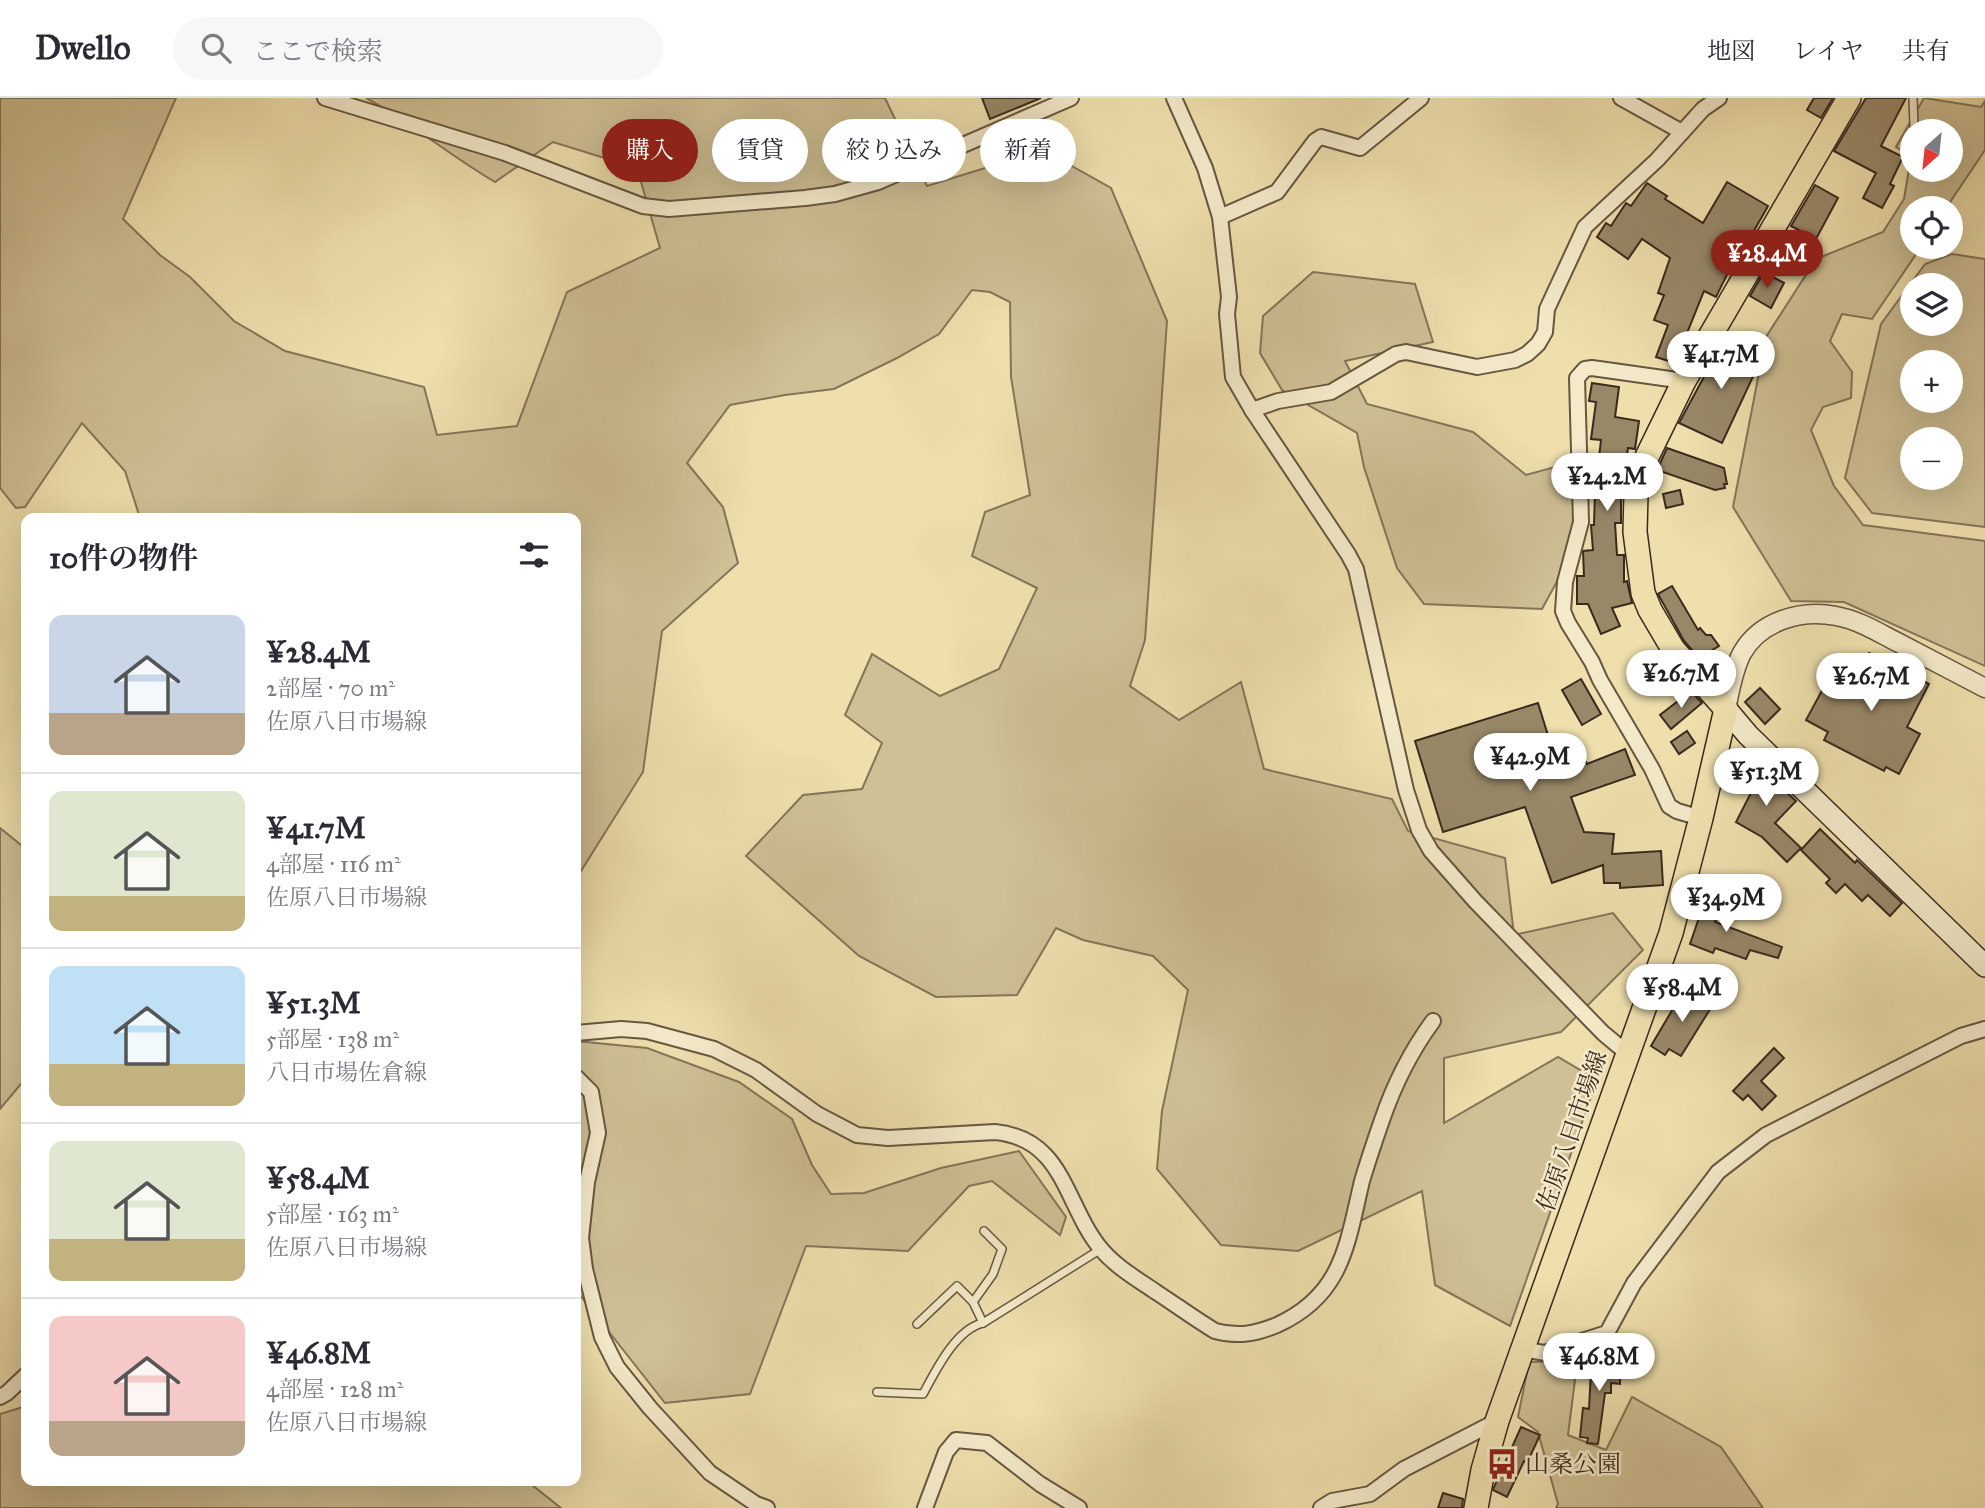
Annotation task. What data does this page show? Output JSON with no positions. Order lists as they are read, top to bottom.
{
  "streets": {
    "main road": ["佐原八日市場線"]
  },
  "places": {
    "bus stop": ["山桑公園"]
  },
  "north": "bottom left",
  "page": {
    "header": "Dwello",
    "search": "ここで検索",
    "nav": ["地図", "レイヤ", "共有"],
    "map_buttons": ["+", "−"],
    "chip": [
      "購入",
      "賃貸",
      "絞り込み",
      "新着"
    ],
    "price": [
      "¥28.4M",
      "¥41.7M",
      "¥24.2M",
      "¥26.7M",
      "¥26.7M",
      "¥42.9M",
      "¥51.3M",
      "¥34.9M",
      "¥58.4M",
      "¥46.8M"
    ],
    "heading": "10件の物件",
    "list": [
      {
        "name": "¥28.4M",
        "note": "2部屋 · 70 m² · 佐原八日市場線"
      },
      {
        "name": "¥41.7M",
        "note": "4部屋 · 116 m² · 佐原八日市場線"
      },
      {
        "name": "¥51.3M",
        "note": "5部屋 · 138 m² · 八日市場佐倉線"
      },
      {
        "name": "¥58.4M",
        "note": "5部屋 · 163 m² · 佐原八日市場線"
      },
      {
        "name": "¥46.8M",
        "note": "4部屋 · 128 m² · 佐原八日市場線"
      }
    ]
  }
}
